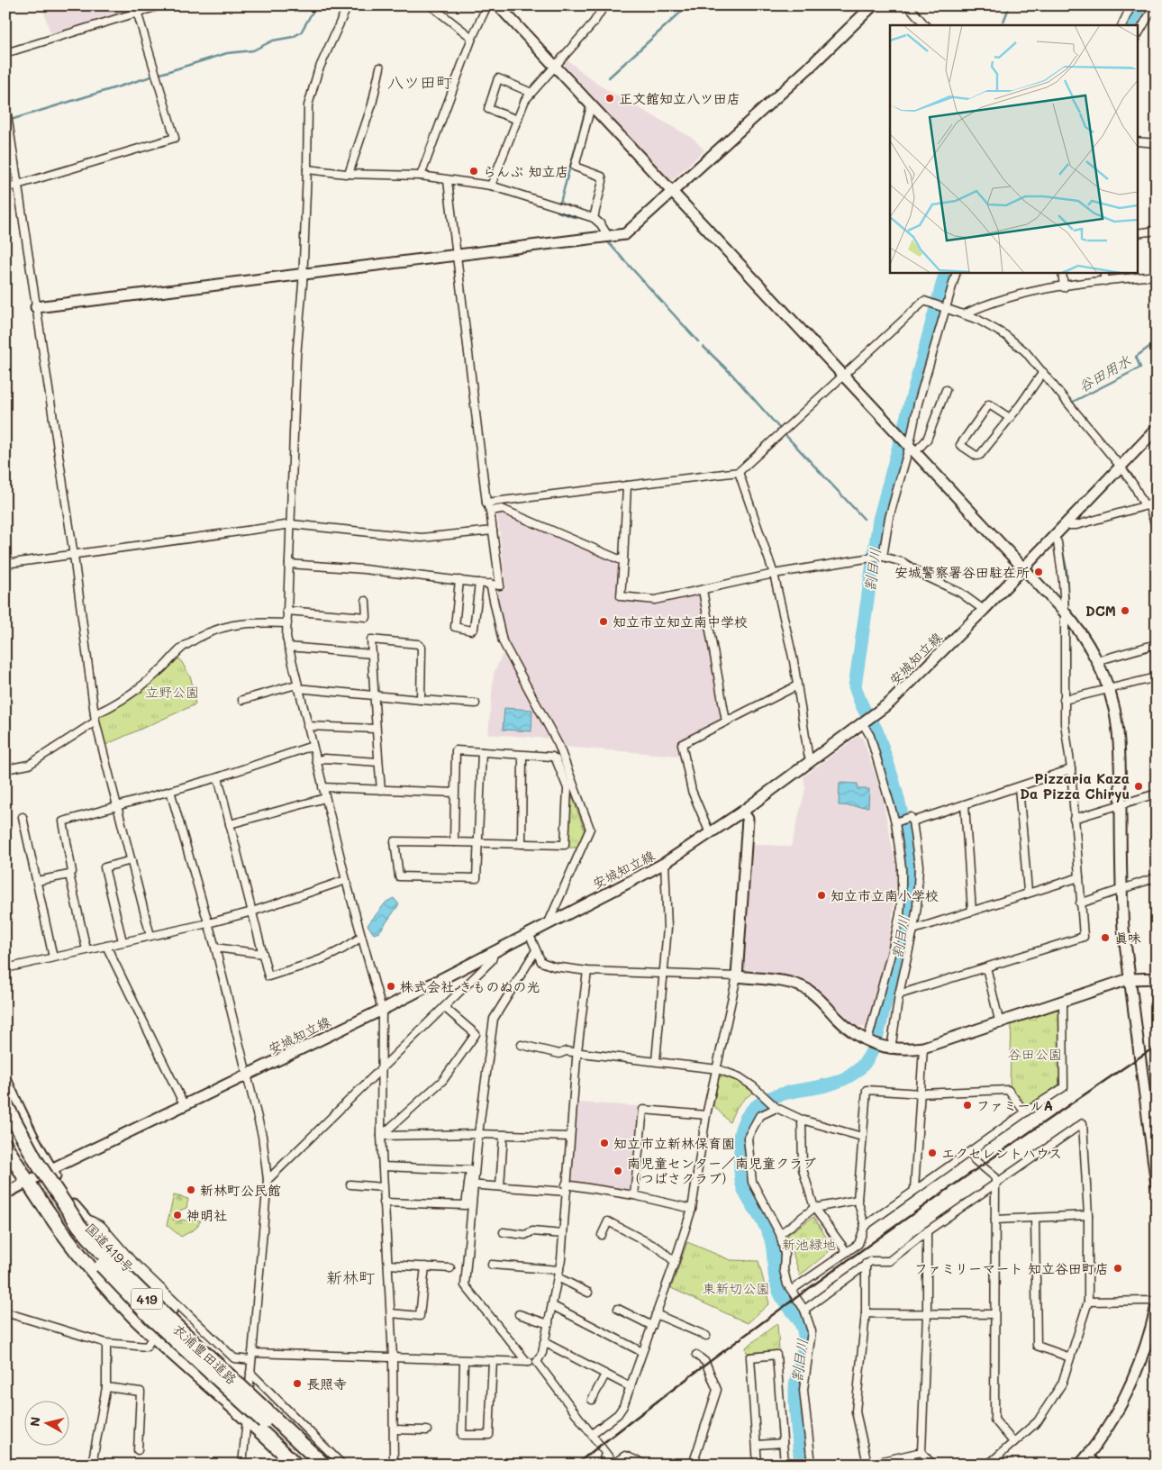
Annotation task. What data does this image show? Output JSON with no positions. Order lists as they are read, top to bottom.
{
  "streets": {
    "highway": ["国道419号", "419", "衣浦豊田道路"],
    "street": ["安城知立線"]
  },
  "crossings": [
    ["安城知立線", "国道419号"],
    ["国道419号", "衣浦豊田道路"]
  ],
  "districts": ["八ツ田町", "新林町"],
  "water": ["谷田用水", "割目川"],
  "parks": [
    "立野公園",
    "谷田公園",
    "新池緑地",
    "東新切公園"
  ],
  "places": [
    "正文館知立八ツ田店",
    "らんぷ 知立店",
    "安城警察署谷田駐在所",
    "DCM",
    "知立市立知立南中学校",
    "Pizzaria Kaza Da Pizza Chiryu",
    "知立市立南小学校",
    "眞味",
    "株式会社 きものぬの光",
    "ファミールA",
    "知立市立新林保育園",
    "エクセレントハウス",
    "南児童センター／南児童クラブ （つばさクラブ）",
    "新林町公民館",
    "神明社",
    "ファミリーマート 知立谷田町店",
    "長照寺"
  ],
  "north": "left"
}
